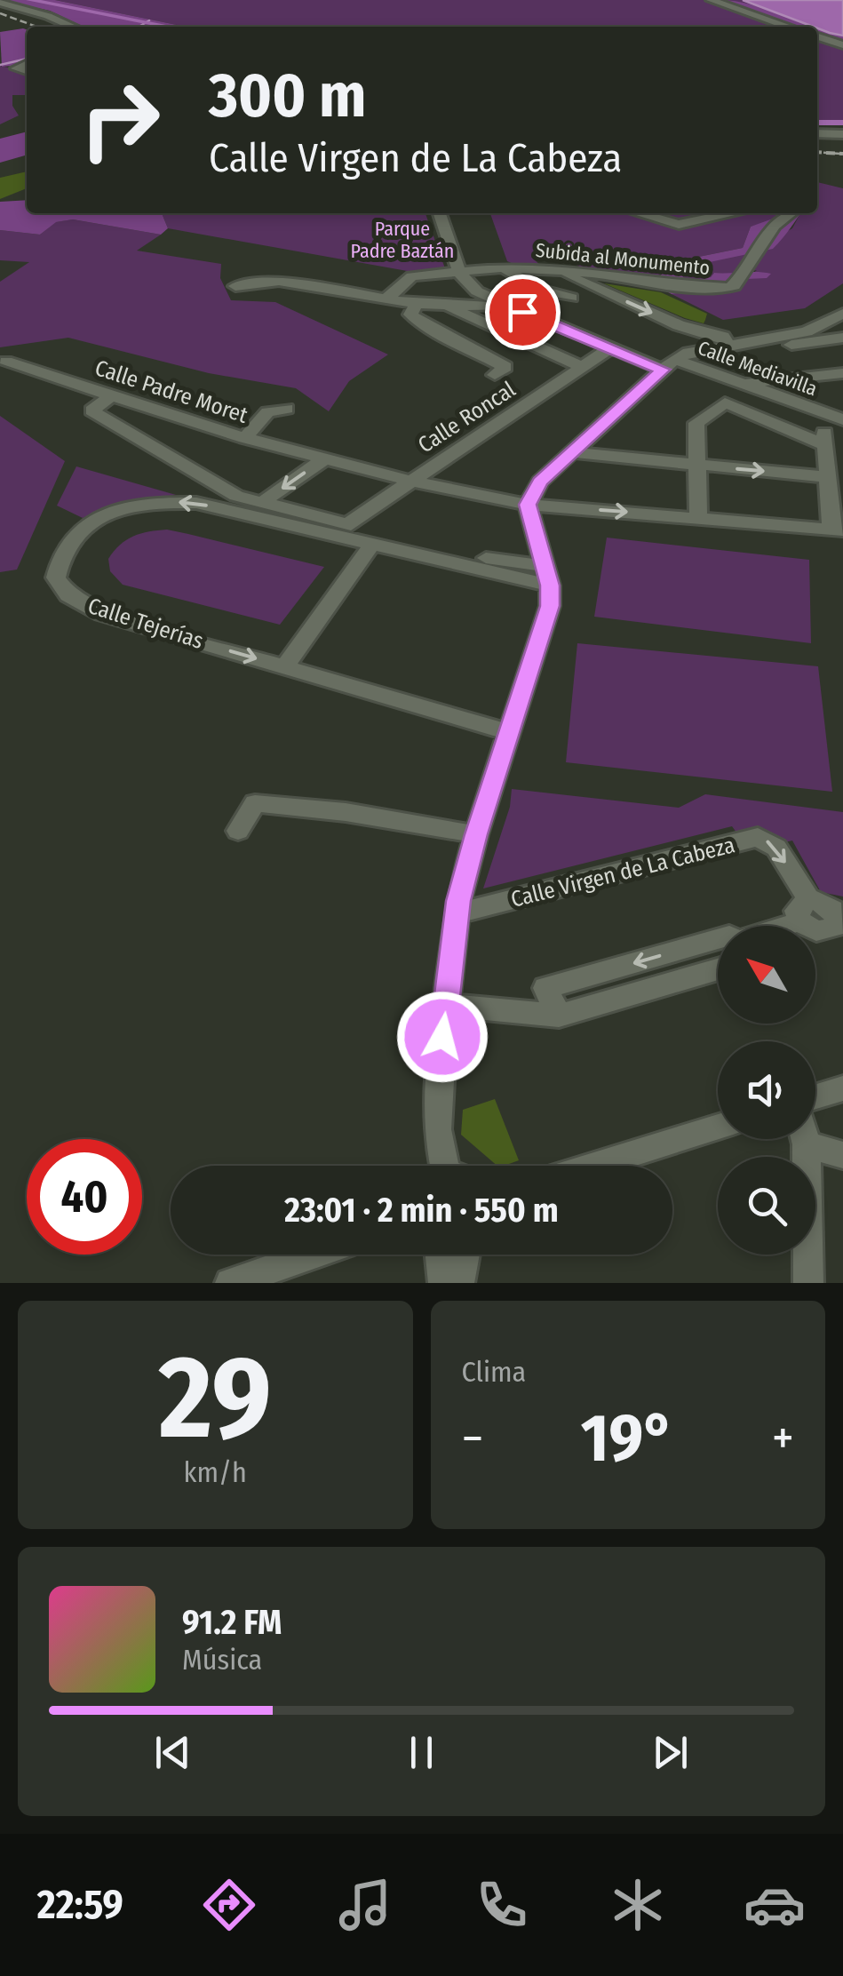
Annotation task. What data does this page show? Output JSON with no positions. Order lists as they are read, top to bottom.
{
  "streets": {
    "street": [
      "Subida al Monumento",
      "Calle Mediavilla",
      "Calle Padre Moret",
      "Calle Roncal",
      "Calle Tejerías",
      "Calle Virgen de La Cabeza"
    ]
  },
  "crossings": [
    ["Subida al Monumento", "Calle Mediavilla"],
    ["Calle Mediavilla", "Calle Roncal"],
    ["Calle Padre Moret", "Calle Roncal"]
  ],
  "parks": ["Parque Padre Baztán"],
  "north": "top left",
  "page": {
    "turn": ["300 m", "Calle Virgen de La Cabeza"],
    "limit": "40",
    "trip": "23:01 · 2 min · 550 m",
    "tile": [
      ["29", "km/h"],
      "Clima"
    ],
    "heat": ["−", "19°", "+"],
    "song": ["91.2 FM", "Música"],
    "tabs": "22:59"
  }
}
